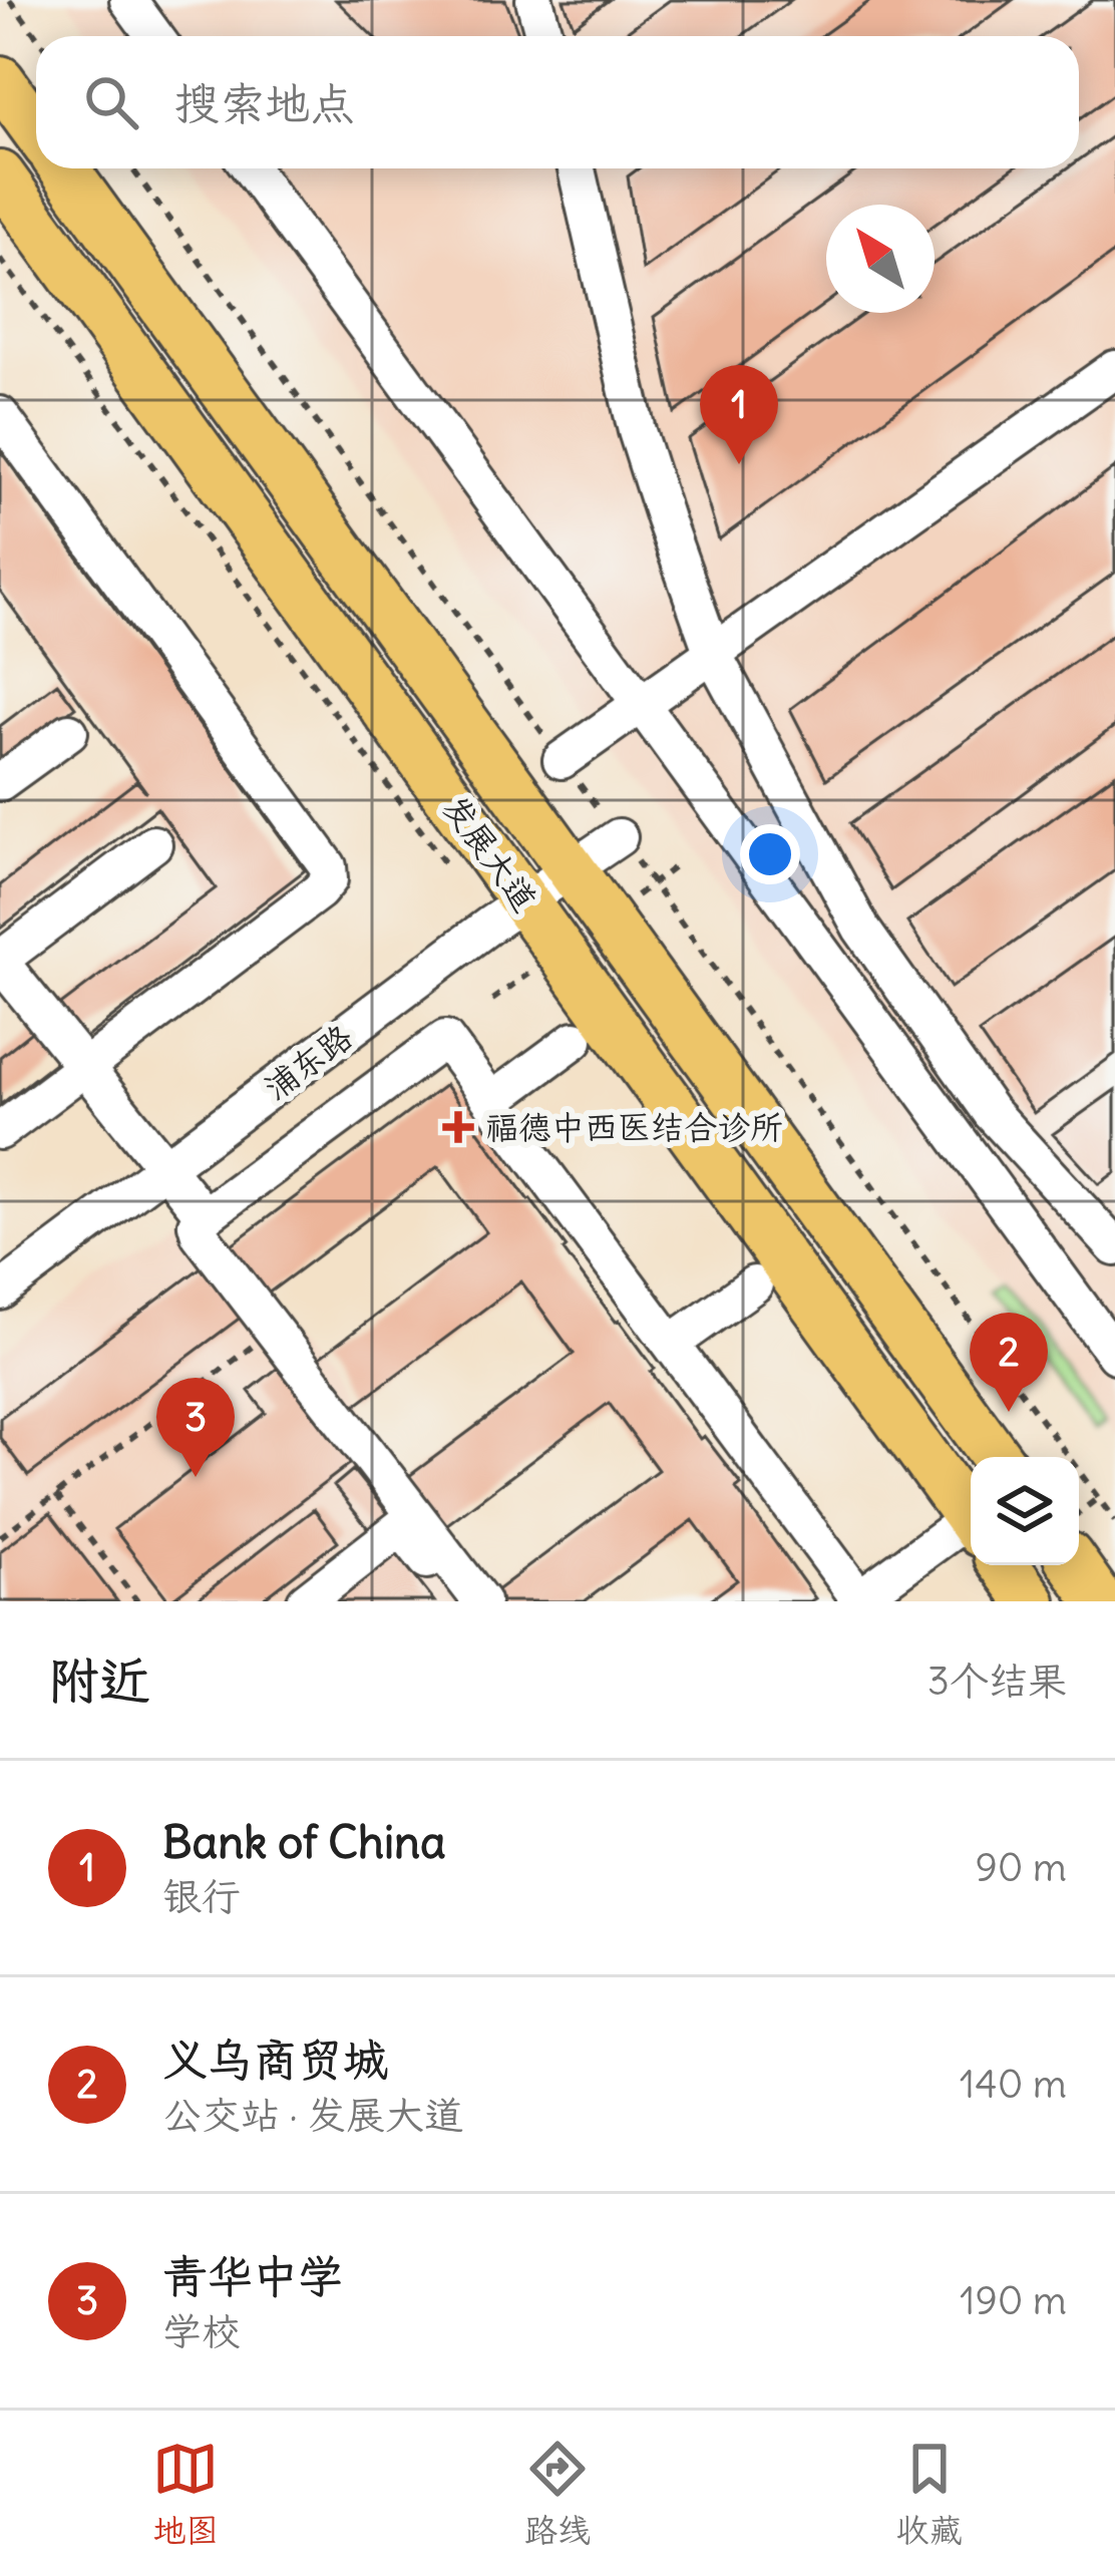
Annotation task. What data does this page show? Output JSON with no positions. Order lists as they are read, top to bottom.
{
  "streets": {
    "main road": ["发展大道"],
    "street": ["浦东路"]
  },
  "crossings": [
    ["发展大道", "浦东路"]
  ],
  "places": {
    "health": ["福德中西医结合诊所"]
  },
  "north": "top left",
  "page": {
    "search": "搜索地点",
    "pins": ["1", "2", "3"],
    "heading": ["附近", "3个结果"],
    "list": [
      {
        "mark": "1",
        "name": "Bank of China",
        "note": "银行",
        "value": "90 m"
      },
      {
        "mark": "2",
        "name": "义乌商贸城",
        "note": "公交站 · 发展大道",
        "value": "140 m"
      },
      {
        "mark": "3",
        "name": "青华中学",
        "note": "学校",
        "value": "190 m"
      }
    ],
    "nav": ["地图", "路线", "收藏"]
  }
}
